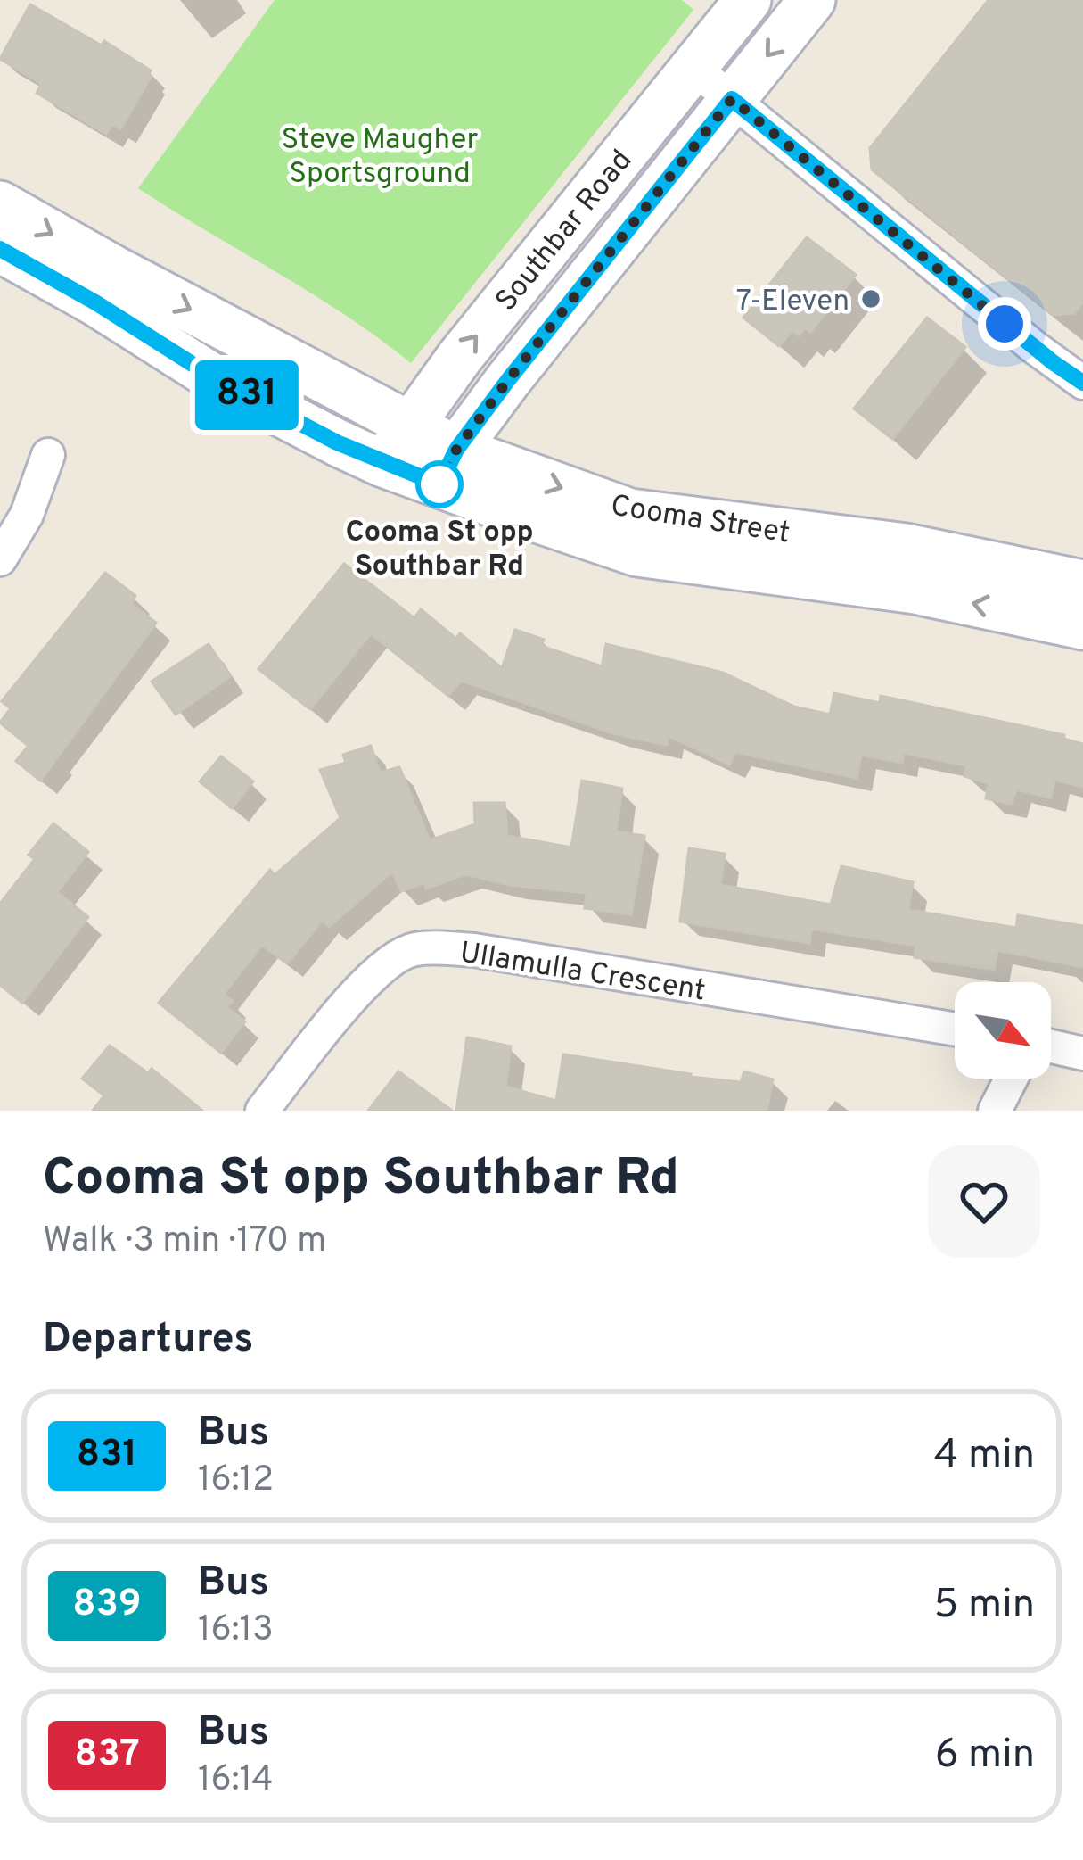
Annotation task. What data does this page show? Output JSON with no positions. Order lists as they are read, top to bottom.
{
  "streets": {
    "main road": ["Southbar Road", "Cooma Street"],
    "street": ["Ullamulla Crescent"]
  },
  "crossings": [
    ["Southbar Road", "Cooma Street"]
  ],
  "parks": ["Steve Maugher Sportsground"],
  "places": ["7-Eleven", "Cooma St opp Southbar Rd"],
  "lines": ["bus line 831"],
  "north": "bottom right",
  "page": {
    "on_map": "831",
    "heading": [
      ["Cooma St opp Southbar Rd", "Walk · 3 min · 170 m"],
      "Departures"
    ],
    "list": [
      {
        "mark": "831",
        "name": "Bus",
        "note": "16:12",
        "value": "4 min"
      },
      {
        "mark": "839",
        "name": "Bus",
        "note": "16:13",
        "value": "5 min"
      },
      {
        "mark": "837",
        "name": "Bus",
        "note": "16:14",
        "value": "6 min"
      }
    ]
  }
}
